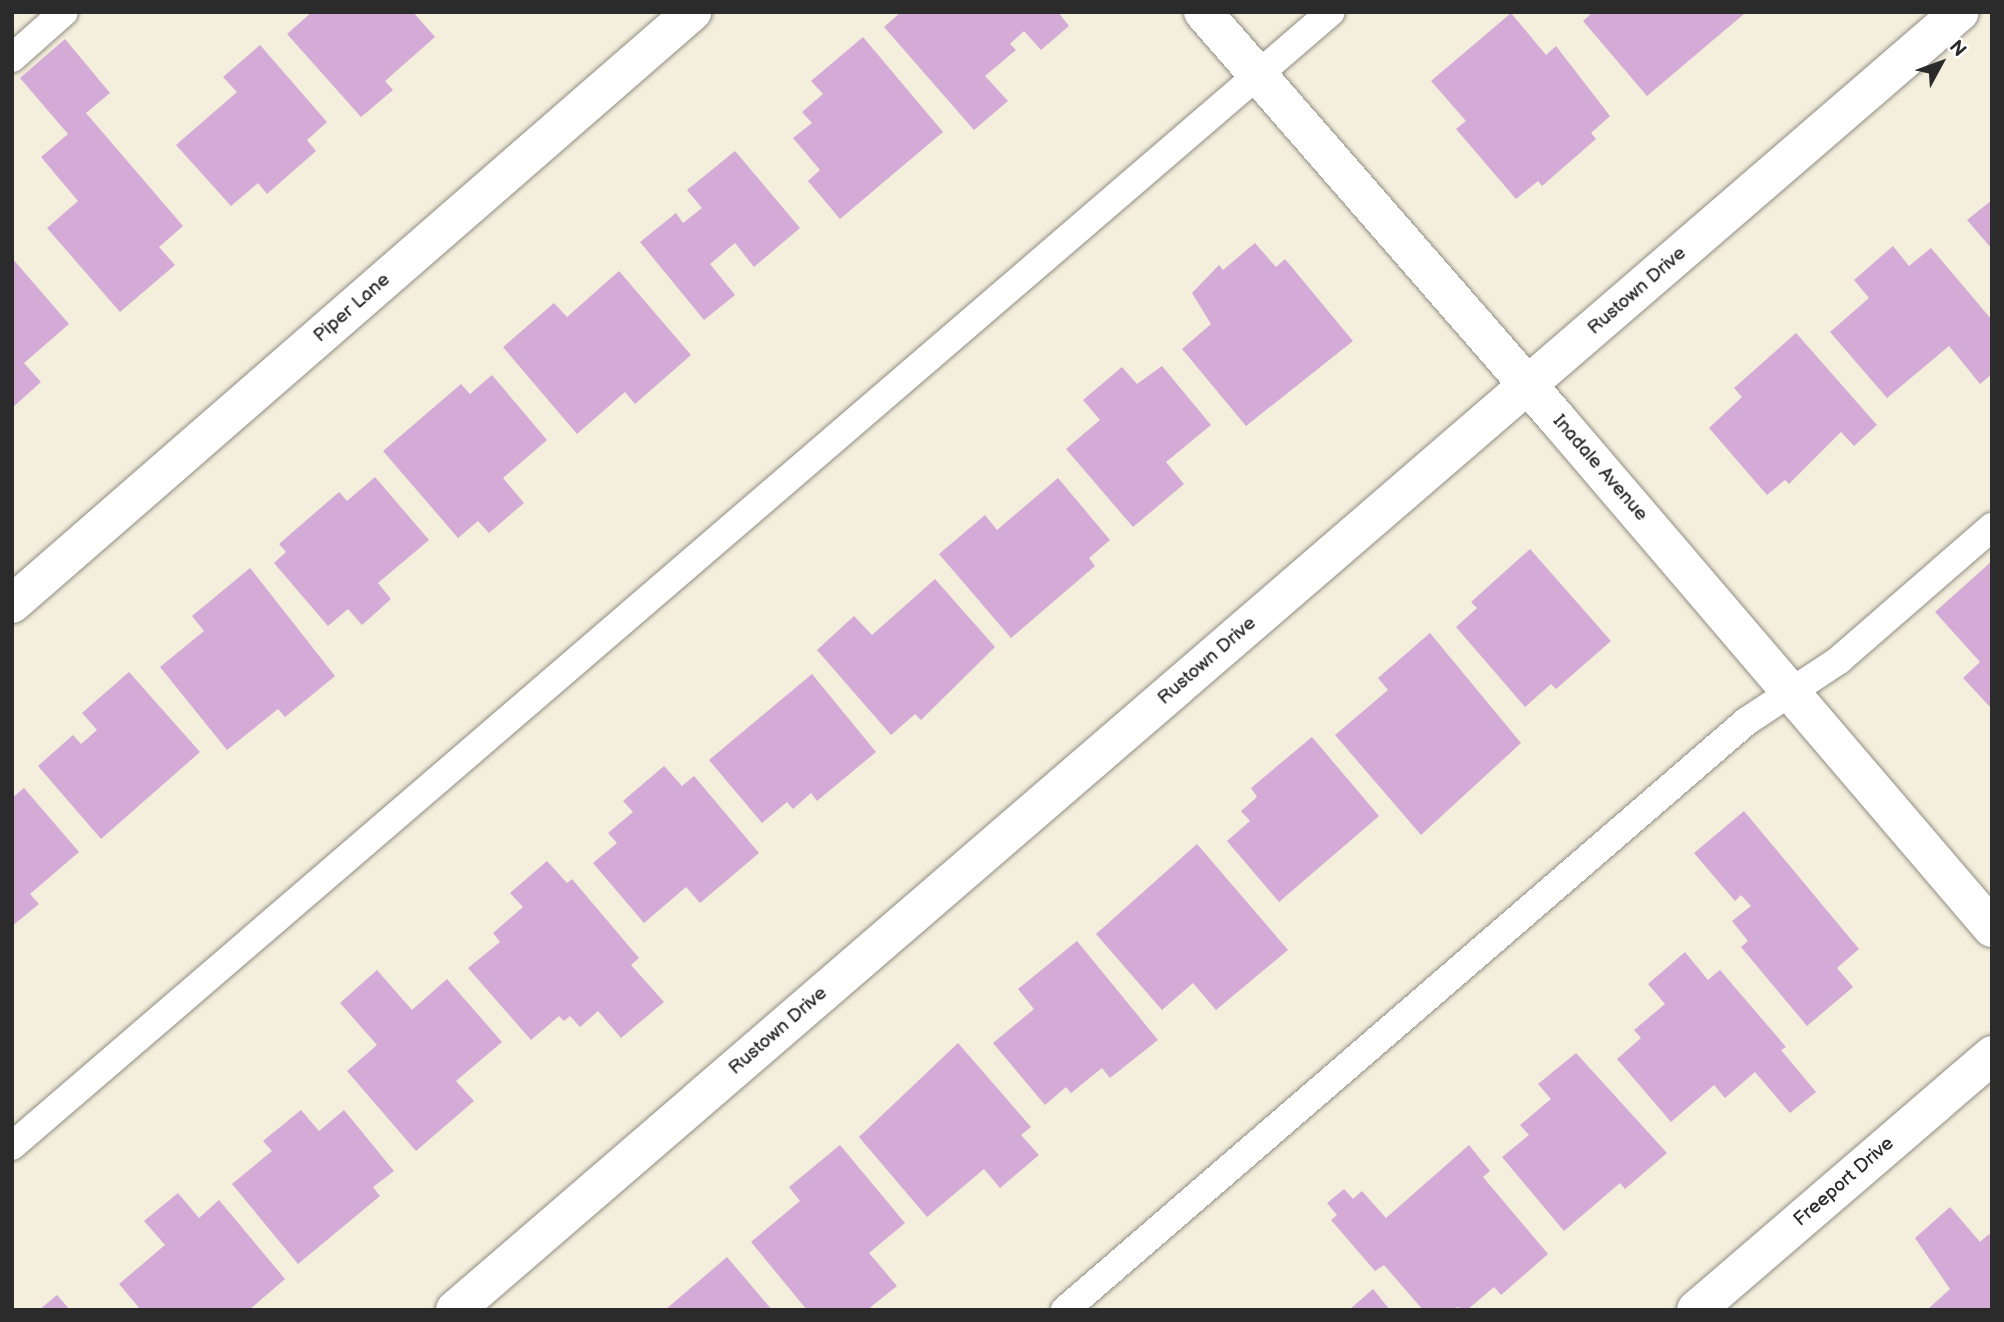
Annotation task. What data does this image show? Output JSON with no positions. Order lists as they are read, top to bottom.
{
  "streets": {
    "street": [
      "Rustown Drive",
      "Piper Lane",
      "Inadale Avenue",
      "Freeport Drive"
    ]
  },
  "crossings": [
    ["Rustown Drive", "Inadale Avenue"]
  ],
  "north": "top right"
}
